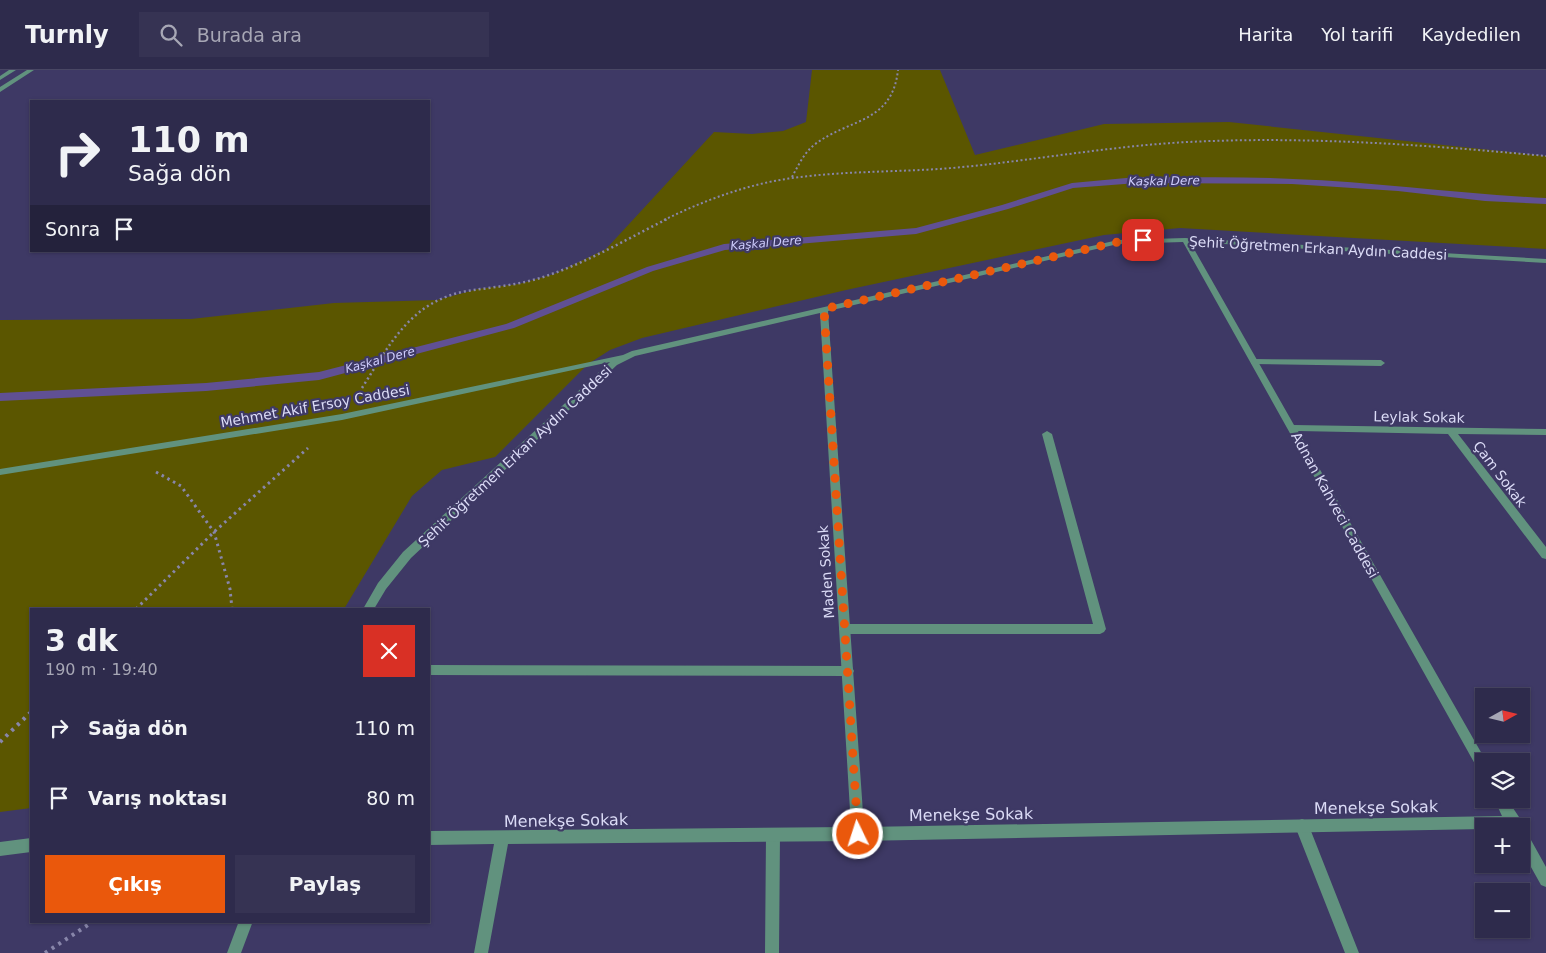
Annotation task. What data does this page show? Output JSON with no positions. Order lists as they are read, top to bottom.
{
  "streets": {
    "street": [
      "Şehit Öğretmen Erkan Aydın Caddesi",
      "Mehmet Akif Ersoy Caddesi",
      "Leylak Sokak",
      "Çam Sokak",
      "Adnan Kahveci Caddesi",
      "Maden Sokak",
      "Menekşe Sokak"
    ]
  },
  "crossings": [
    ["Şehit Öğretmen Erkan Aydın Caddesi", "Mehmet Akif Ersoy Caddesi"],
    ["Şehit Öğretmen Erkan Aydın Caddesi", "Adnan Kahveci Caddesi"],
    ["Şehit Öğretmen Erkan Aydın Caddesi", "Maden Sokak"],
    ["Leylak Sokak", "Çam Sokak"],
    ["Leylak Sokak", "Adnan Kahveci Caddesi"],
    ["Maden Sokak", "Menekşe Sokak"]
  ],
  "water": ["Kaşkal Dere"],
  "north": "right",
  "page": {
    "header": "Turnly",
    "search": "Burada ara",
    "nav": ["Harita", "Yol tarifi", "Kaydedilen"],
    "turn": ["110 m", "Sağa dön"],
    "then": "Sonra",
    "heading": ["3 dk", "190 m · 19:40"],
    "map_buttons": ["+", "−"],
    "list": [
      {
        "name": "Sağa dön",
        "value": "110 m"
      },
      {
        "name": "Varış noktası",
        "value": "80 m"
      }
    ],
    "buttons": ["Çıkış", "Paylaş"]
  }
}
